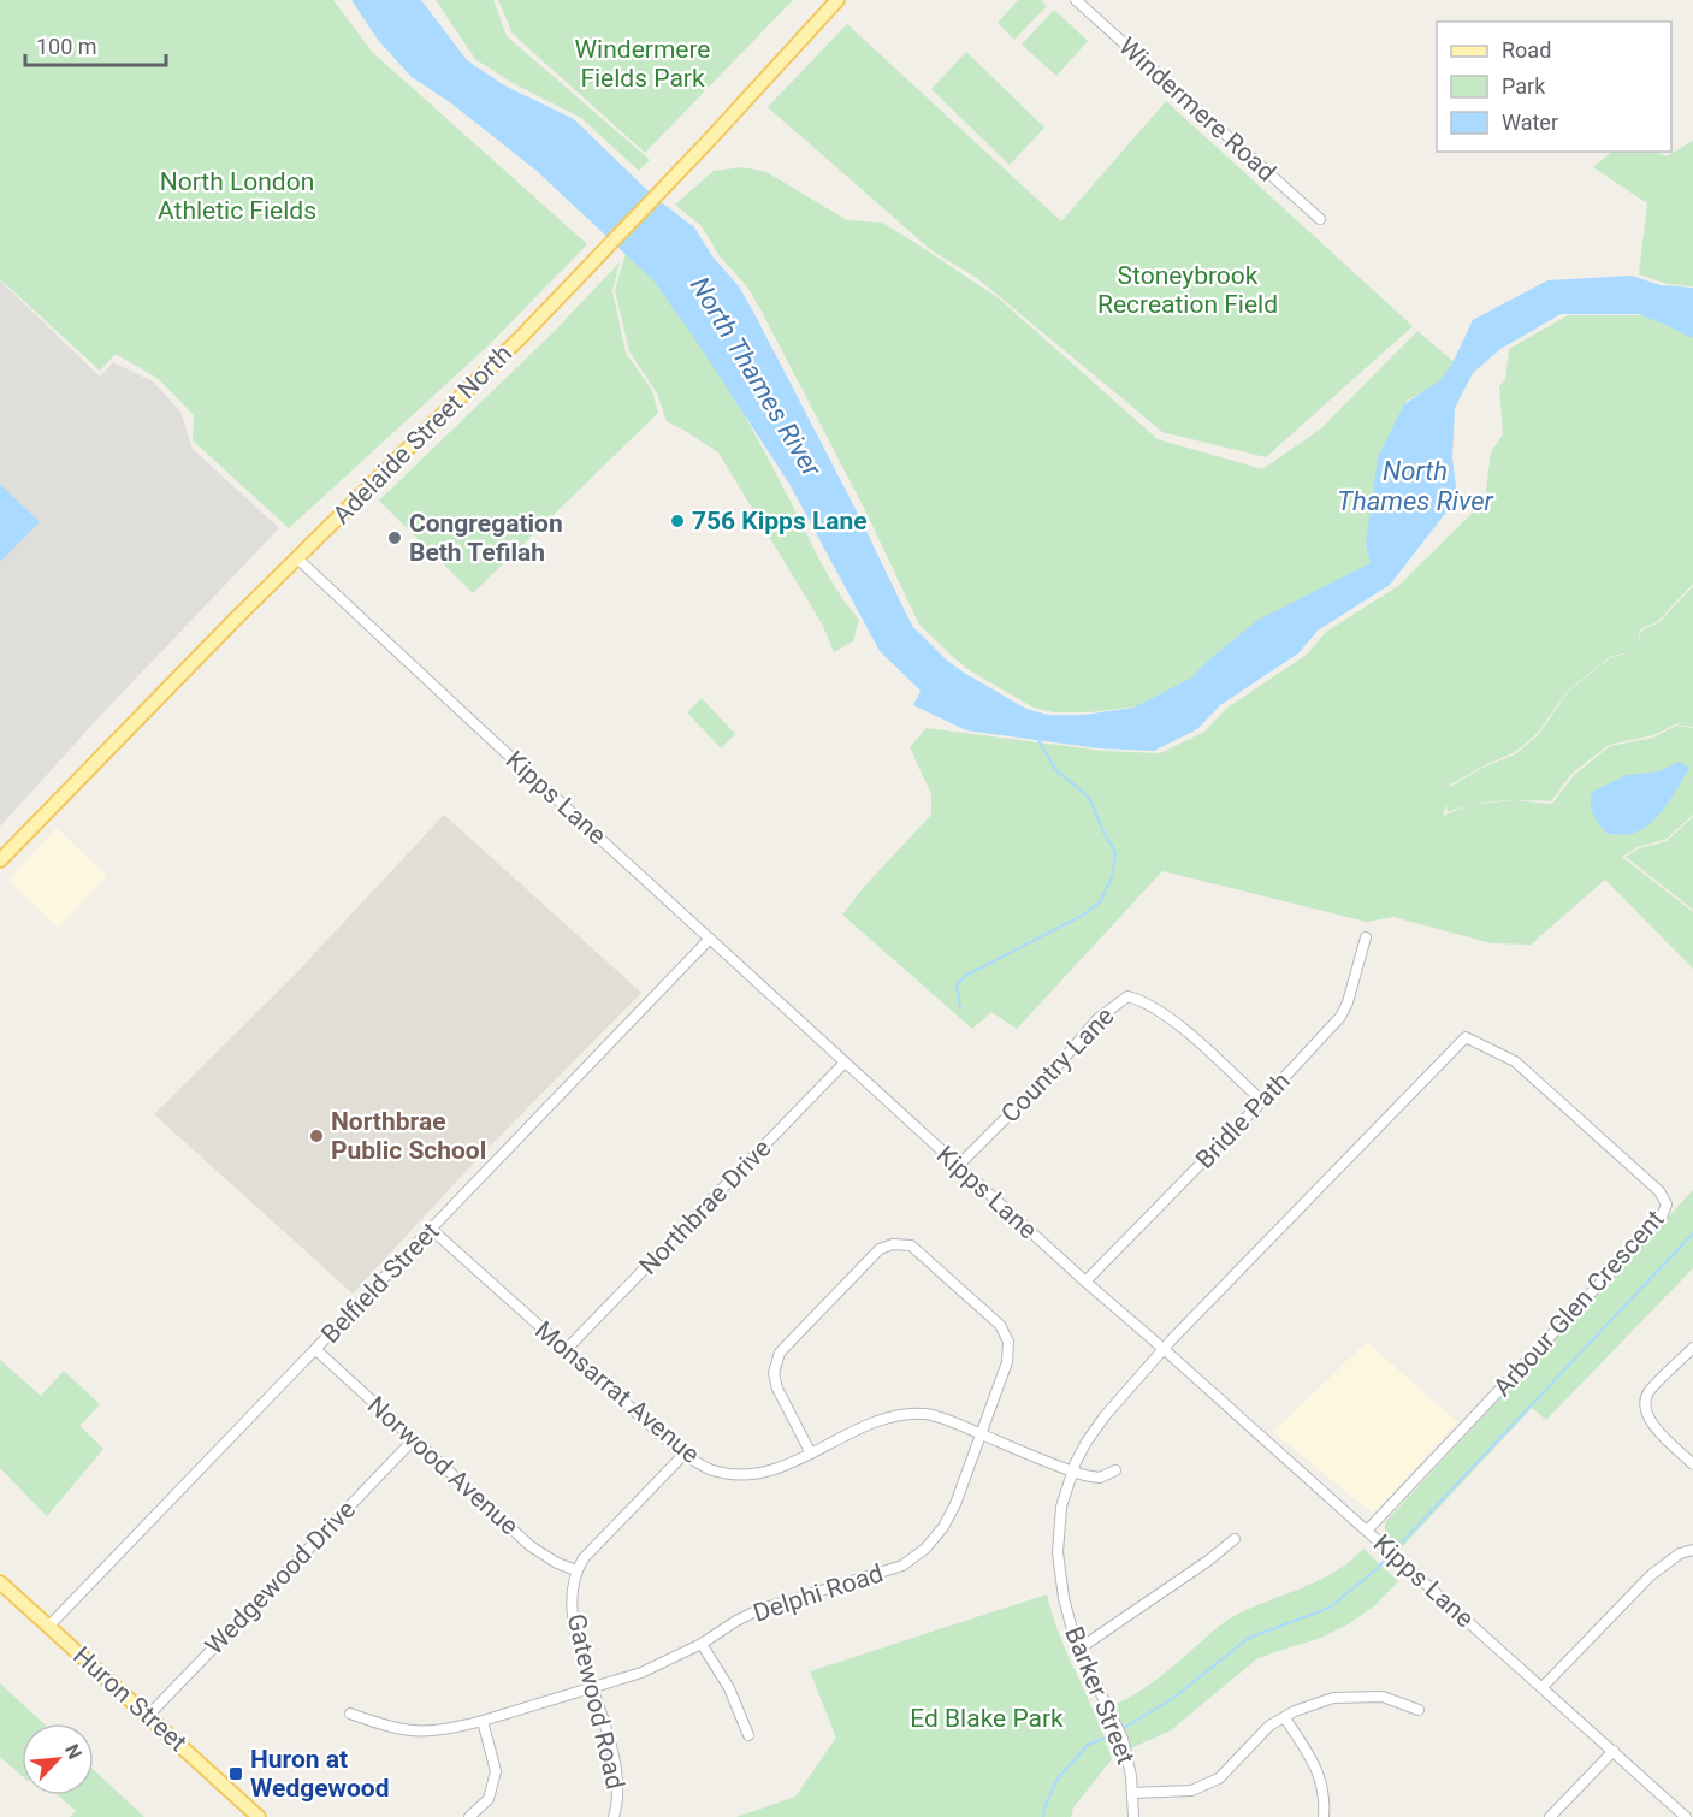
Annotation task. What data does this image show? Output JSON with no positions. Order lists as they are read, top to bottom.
{
  "streets": {
    "main road": ["Adelaide Street North", "Huron Street"],
    "street": [
      "Windermere Road",
      "Kipps Lane",
      "Country Lane",
      "Bridle Path",
      "Northbrae Drive",
      "Belfield Street",
      "Arbour Glen Crescent",
      "Monsarrat Avenue",
      "Norwood Avenue",
      "Wedgewood Drive",
      "Delphi Road",
      "Barker Street",
      "Gatewood Road"
    ]
  },
  "crossings": [
    ["Adelaide Street North", "Kipps Lane"],
    ["Kipps Lane", "Country Lane"],
    ["Kipps Lane", "Bridle Path"],
    ["Kipps Lane", "Northbrae Drive"],
    ["Kipps Lane", "Belfield Street"],
    ["Kipps Lane", "Arbour Glen Crescent"],
    ["Kipps Lane", "Barker Street"],
    ["Country Lane", "Bridle Path"],
    ["Northbrae Drive", "Monsarrat Avenue"],
    ["Belfield Street", "Monsarrat Avenue"],
    ["Belfield Street", "Norwood Avenue"],
    ["Belfield Street", "Huron Street"],
    ["Arbour Glen Crescent", "Barker Street"],
    ["Monsarrat Avenue", "Delphi Road"],
    ["Monsarrat Avenue", "Barker Street"],
    ["Norwood Avenue", "Wedgewood Drive"],
    ["Norwood Avenue", "Gatewood Road"],
    ["Wedgewood Drive", "Huron Street"],
    ["Delphi Road", "Gatewood Road"]
  ],
  "water": ["North Thames River"],
  "parks": [
    "Windermere Fields Park",
    "North London Athletic Fields",
    "Stoneybrook Recreation Field",
    "Ed Blake Park"
  ],
  "places": {
    "other": ["756 Kipps Lane", "Congregation Beth Tefilah", "Northbrae Public School"],
    "transit": ["Huron at Wedgewood"]
  },
  "legend": ["Road", "Park", "Water"],
  "scale_bar": "100 m",
  "north": "top right"
}
